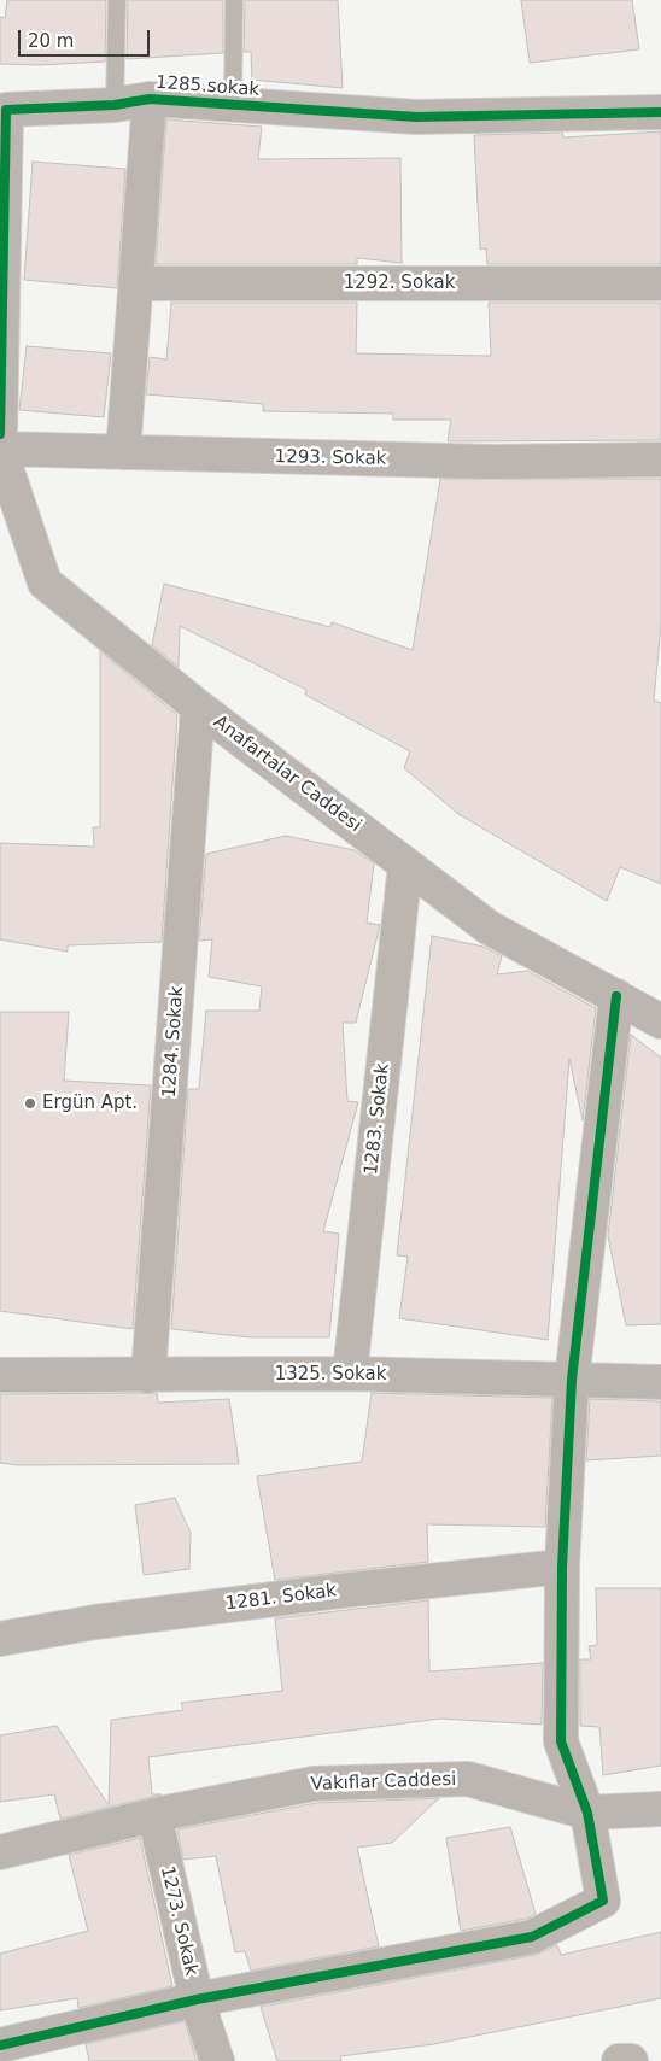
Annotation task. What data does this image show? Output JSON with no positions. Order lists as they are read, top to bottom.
{
  "streets": {
    "street": [
      "1285.sokak",
      "1292. Sokak",
      "1293. Sokak",
      "Anafartalar Caddesi",
      "1284. Sokak",
      "1283. Sokak",
      "1325. Sokak",
      "1281. Sokak",
      "Vakıflar Caddesi",
      "1273. Sokak"
    ]
  },
  "crossings": [
    ["1293. Sokak", "Anafartalar Caddesi"],
    ["Anafartalar Caddesi", "1284. Sokak"],
    ["Anafartalar Caddesi", "1283. Sokak"],
    ["1284. Sokak", "1325. Sokak"],
    ["1283. Sokak", "1325. Sokak"],
    ["Vakıflar Caddesi", "1273. Sokak"]
  ],
  "places": ["Ergün Apt."],
  "scale_bar": "20 m"
}
